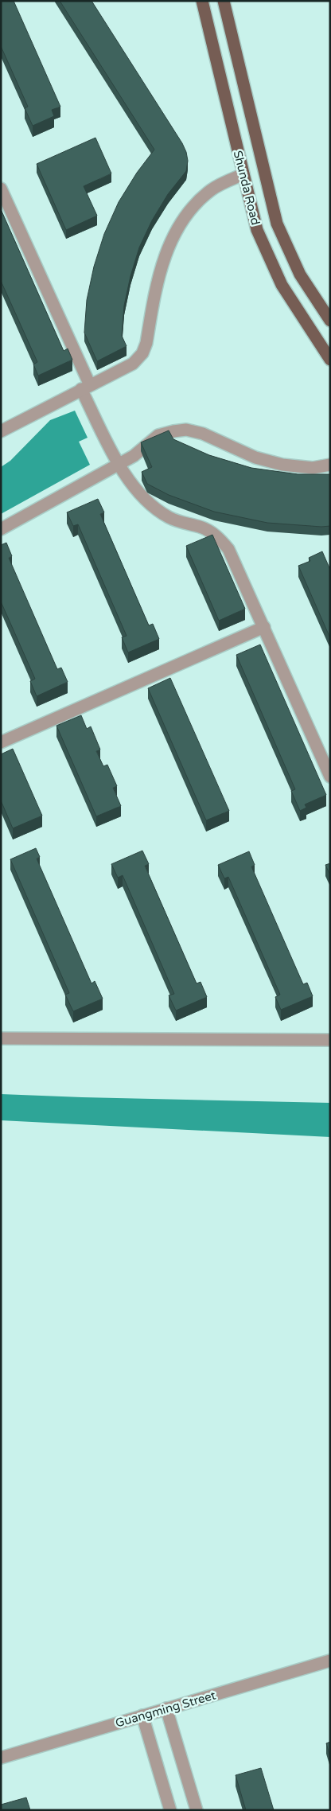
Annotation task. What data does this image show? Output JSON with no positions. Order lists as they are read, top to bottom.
{
  "streets": {
    "main road": ["Shunda Road"],
    "street": ["Guangming Street"]
  }
}
